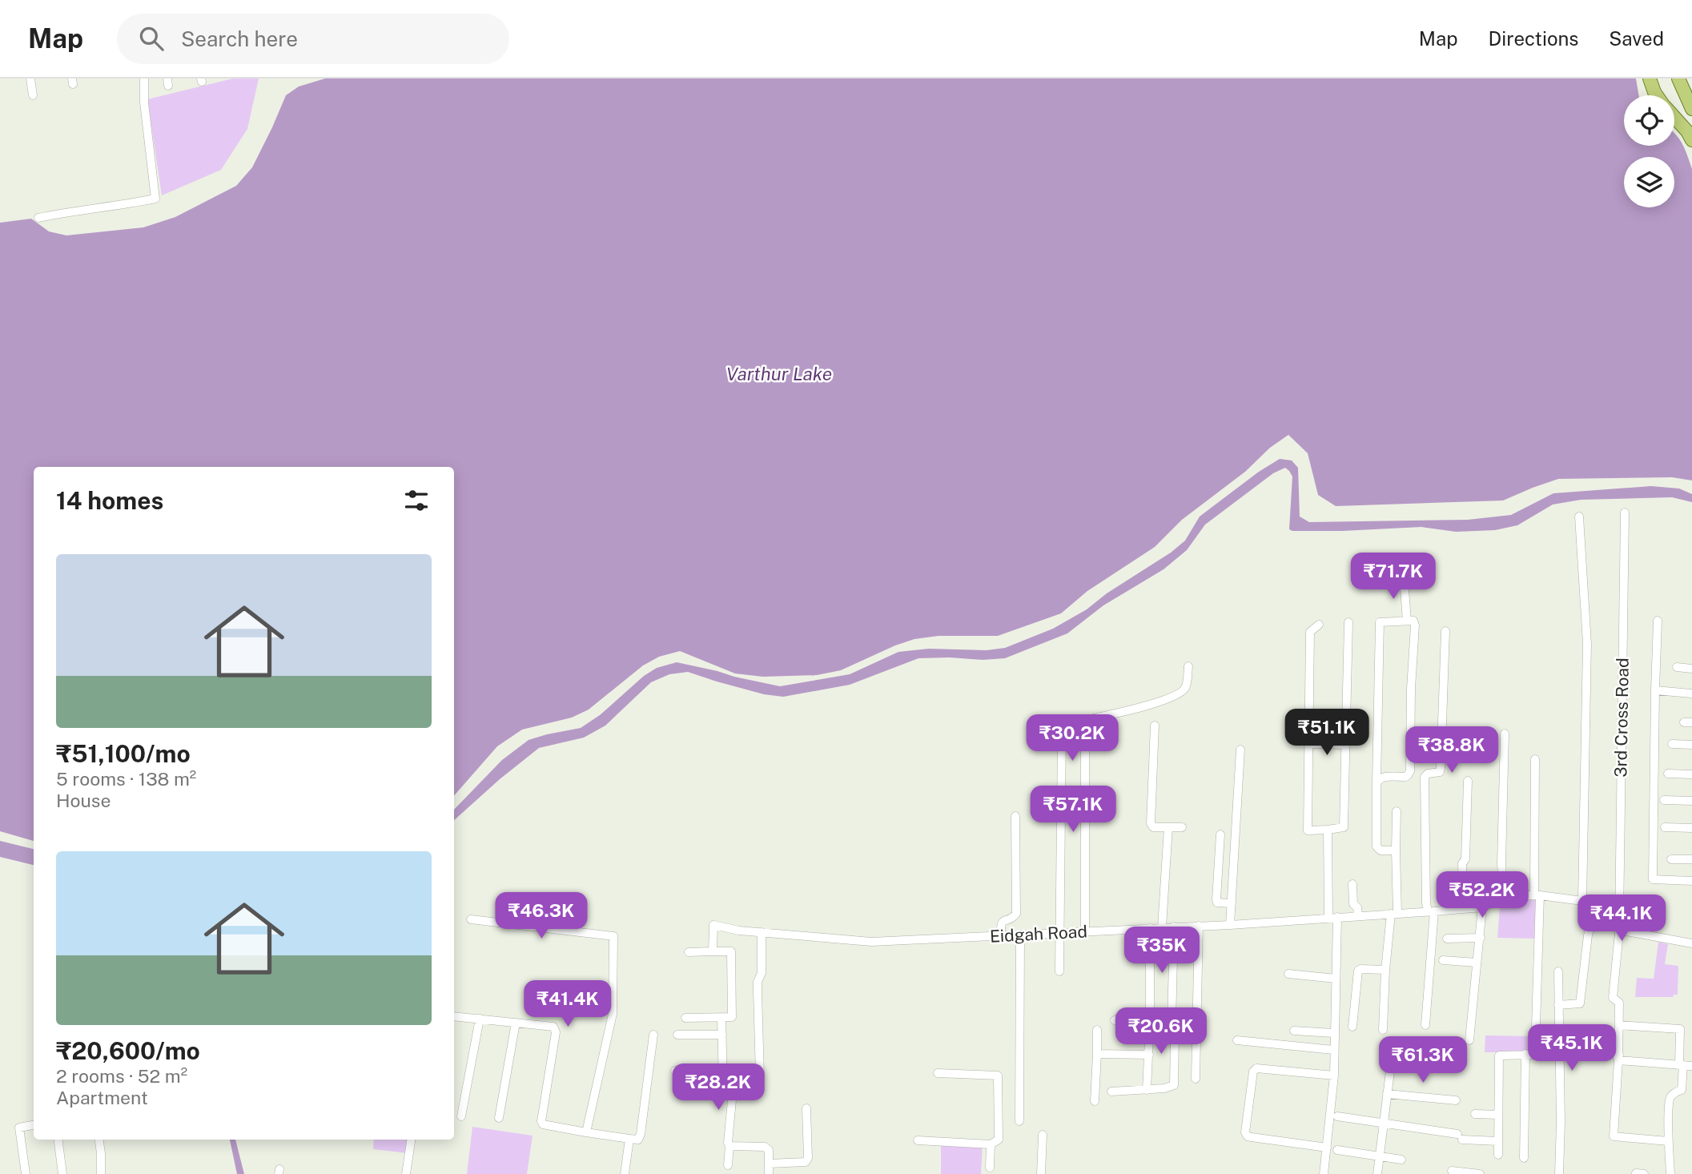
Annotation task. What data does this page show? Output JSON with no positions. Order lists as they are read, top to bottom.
{
  "streets": {
    "street": ["3rd Cross Road", "Eidgah Road"]
  },
  "crossings": [
    ["3rd Cross Road", "Eidgah Road"]
  ],
  "water": ["Varthur Lake"],
  "page": {
    "header": "Map",
    "search": "Search here",
    "nav": ["Map", "Directions", "Saved"],
    "heading": "14 homes",
    "list": [
      {
        "name": "₹51,100/mo",
        "note": "5 rooms · 138 m² · House"
      },
      {
        "name": "₹20,600/mo",
        "note": "2 rooms · 52 m² · Apartment"
      }
    ],
    "price": [
      "₹71.7K",
      "₹51.1K",
      "₹30.2K",
      "₹38.8K",
      "₹57.1K",
      "₹52.2K",
      "₹46.3K",
      "₹44.1K",
      "₹35K",
      "₹41.4K",
      "₹20.6K",
      "₹45.1K",
      "₹61.3K",
      "₹28.2K"
    ]
  }
}
